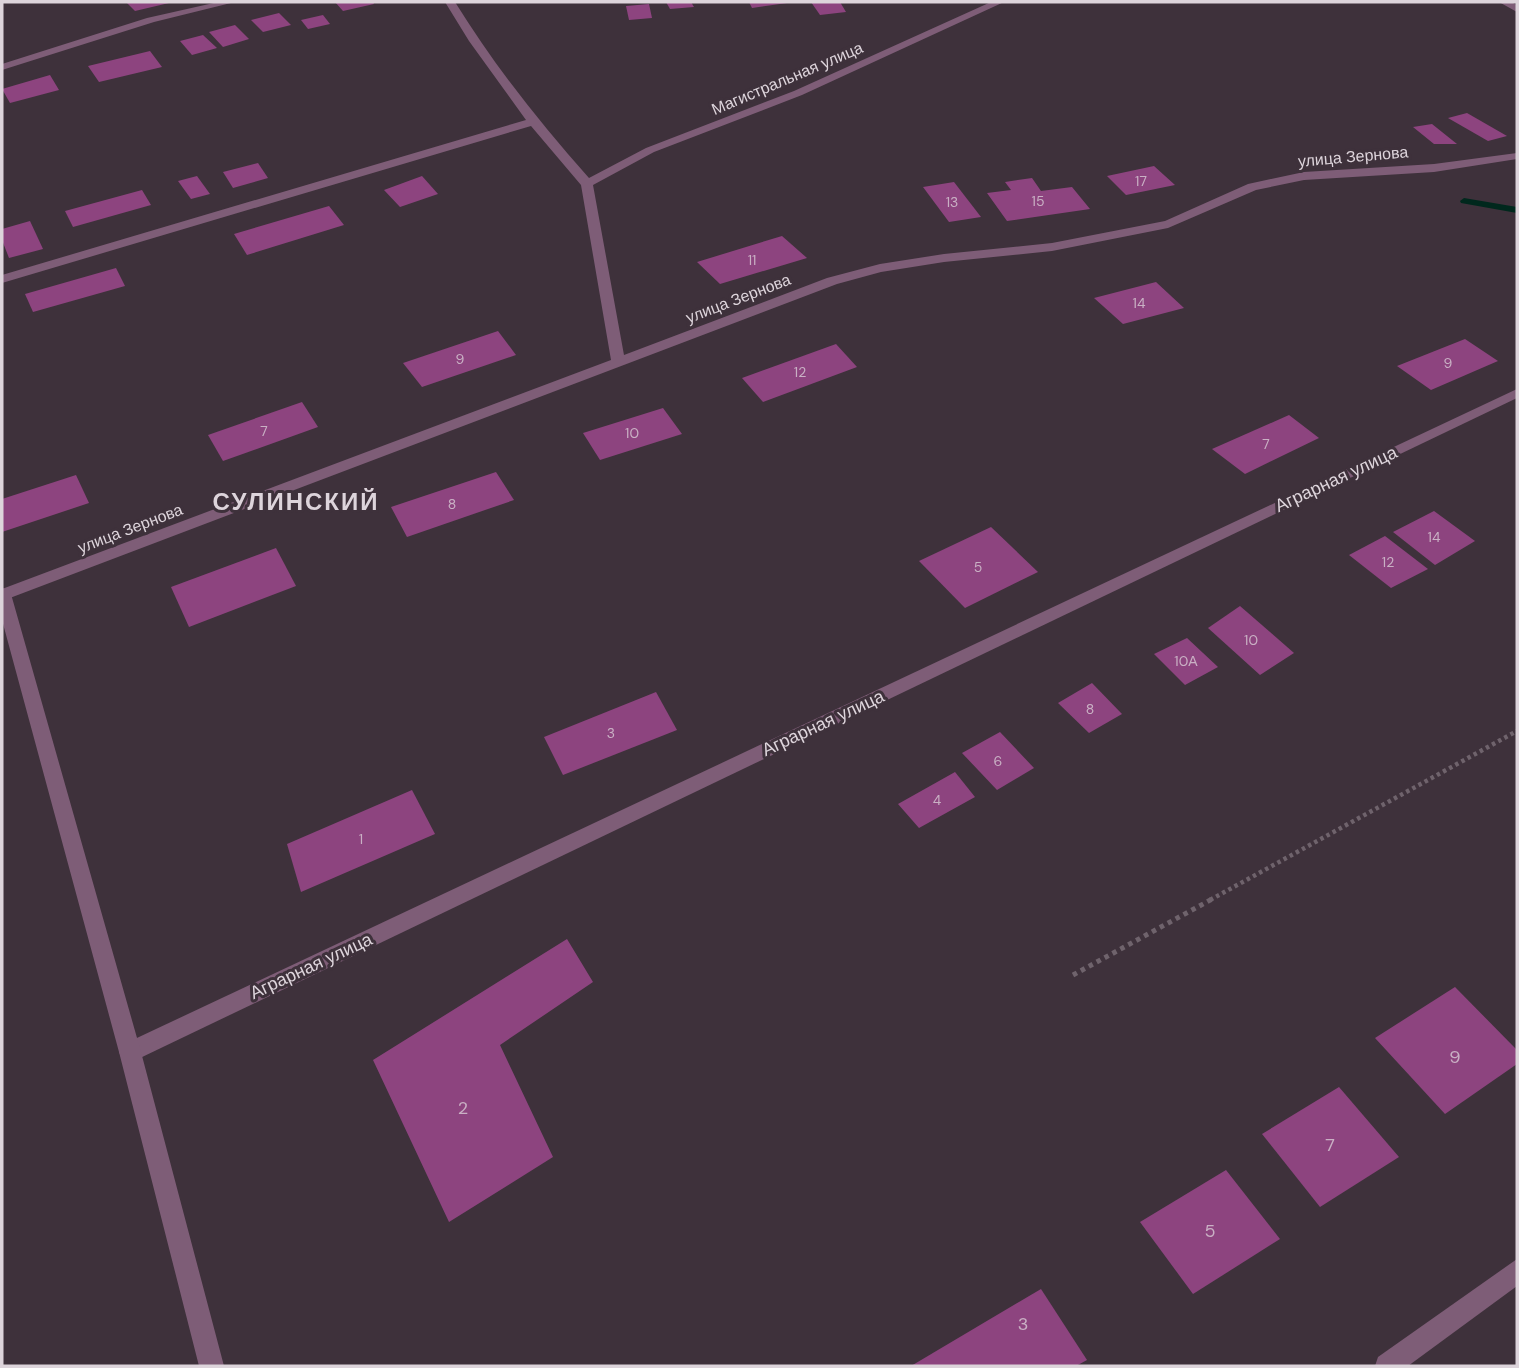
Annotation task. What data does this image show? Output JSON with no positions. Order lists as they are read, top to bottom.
{
  "streets": {
    "street": ["Магистральная улица", "улица Зернова", "Аграрная улица"]
  },
  "districts": ["СУЛИНСКИЙ"],
  "house_numbers": [
    "17",
    "15",
    "13",
    "11",
    "14",
    "9",
    "9",
    "12",
    "7",
    "10",
    "7",
    "8",
    "14",
    "12",
    "5",
    "10",
    "10А",
    "8",
    "3",
    "6",
    "4",
    "1",
    "9",
    "2",
    "7",
    "5",
    "3"
  ]
}
